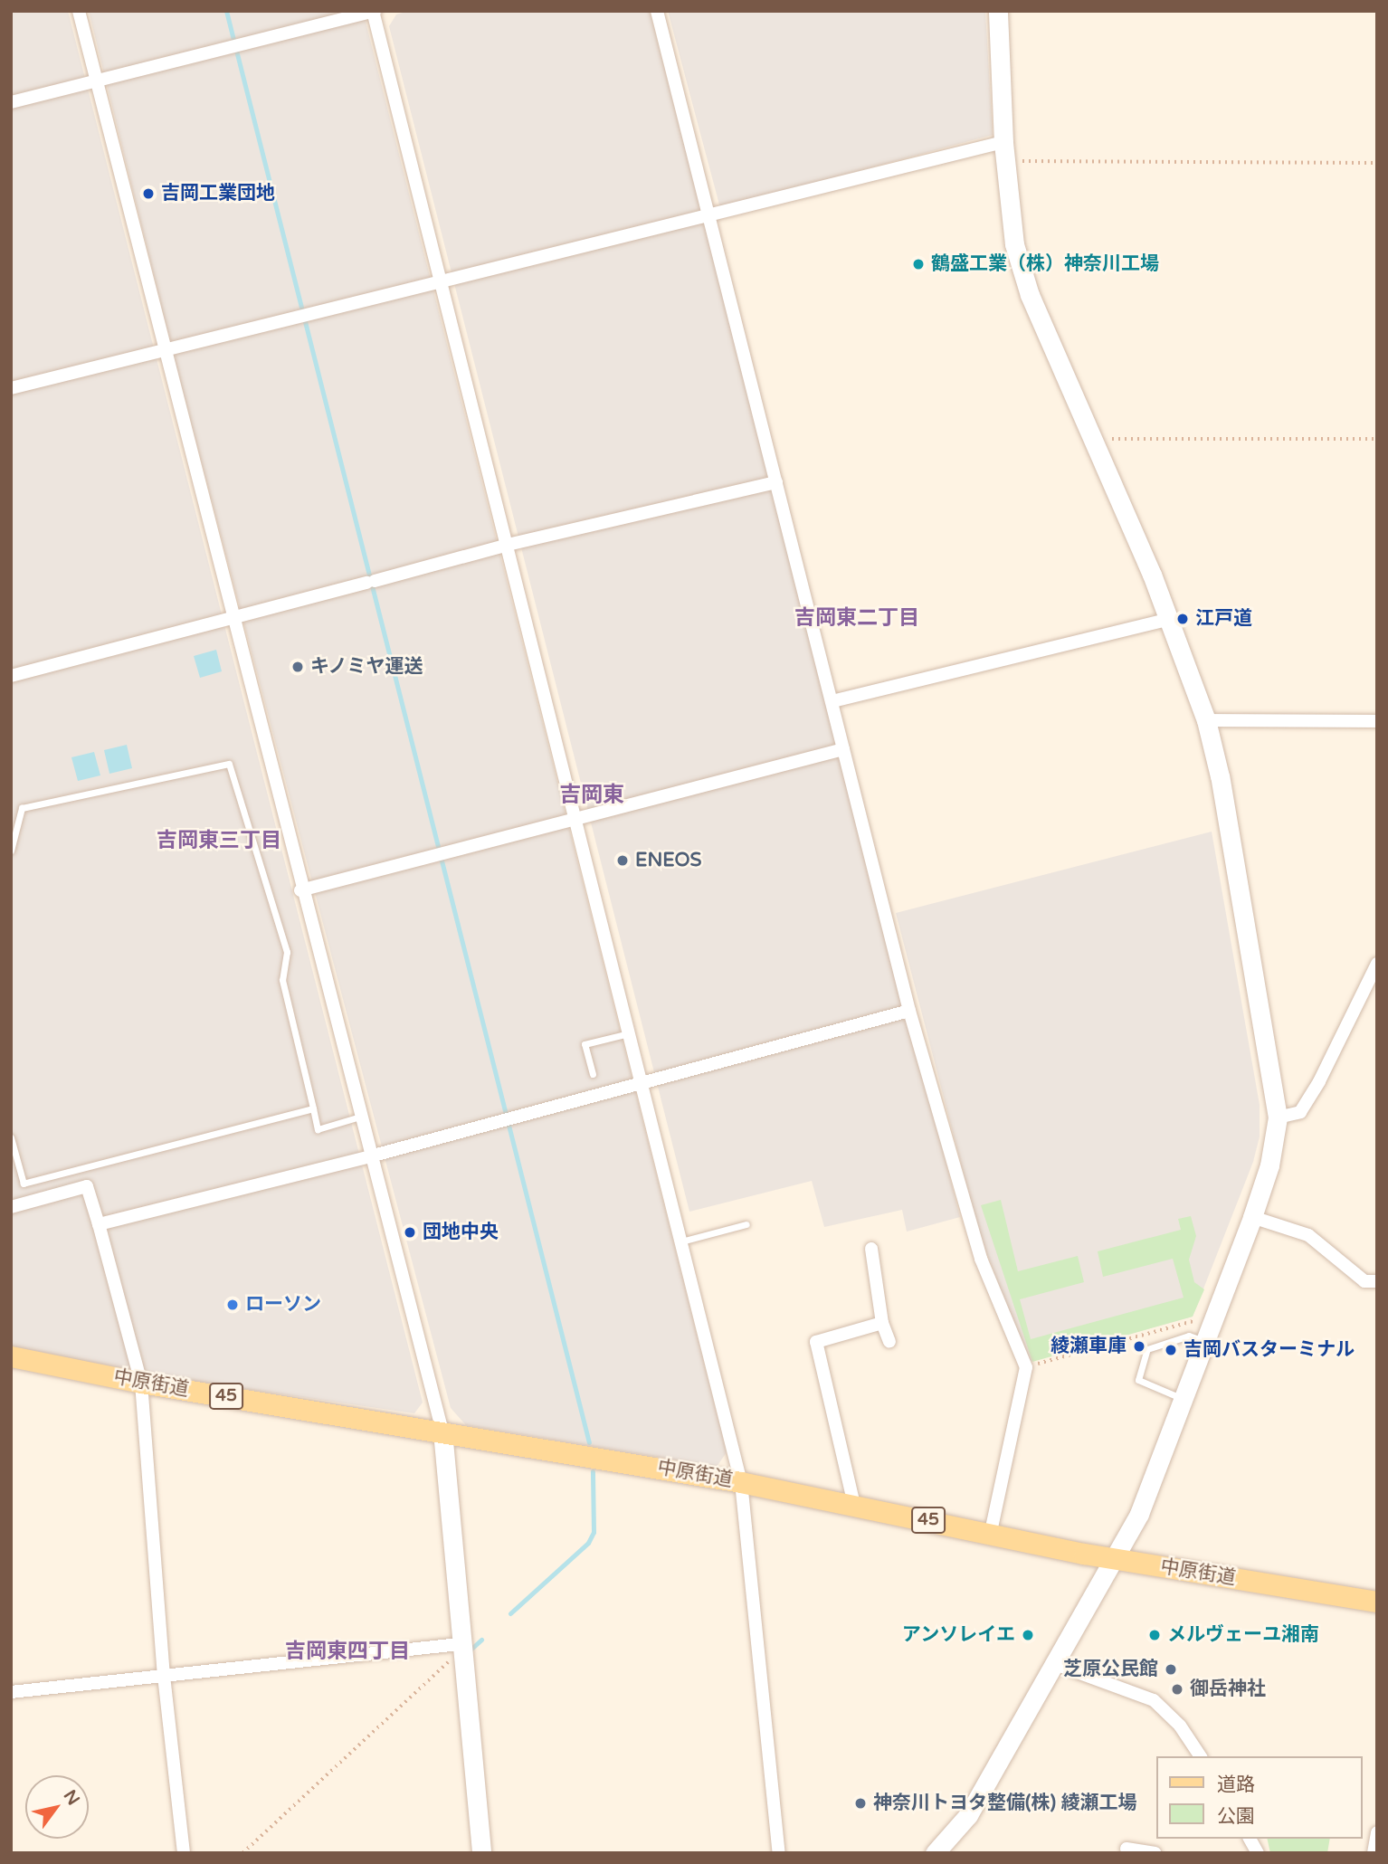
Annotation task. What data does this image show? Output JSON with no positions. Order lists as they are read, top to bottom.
{
  "streets": {
    "main road": ["中原街道", "45"]
  },
  "districts": [
    "吉岡東二丁目",
    "吉岡東",
    "吉岡東三丁目",
    "吉岡東四丁目"
  ],
  "places": [
    "吉岡工業団地",
    "鶴盛工業（株）神奈川工場",
    "江戸道",
    "キノミヤ運送",
    "ENEOS",
    "団地中央",
    "ローソン",
    "綾瀬車庫",
    "吉岡バスターミナル",
    "アンソレイエ",
    "メルヴェーユ湘南",
    "芝原公民館",
    "御岳神社",
    "神奈川トヨタ整備(株) 綾瀬工場"
  ],
  "legend": ["道路", "公園"],
  "north": "top right"
}
